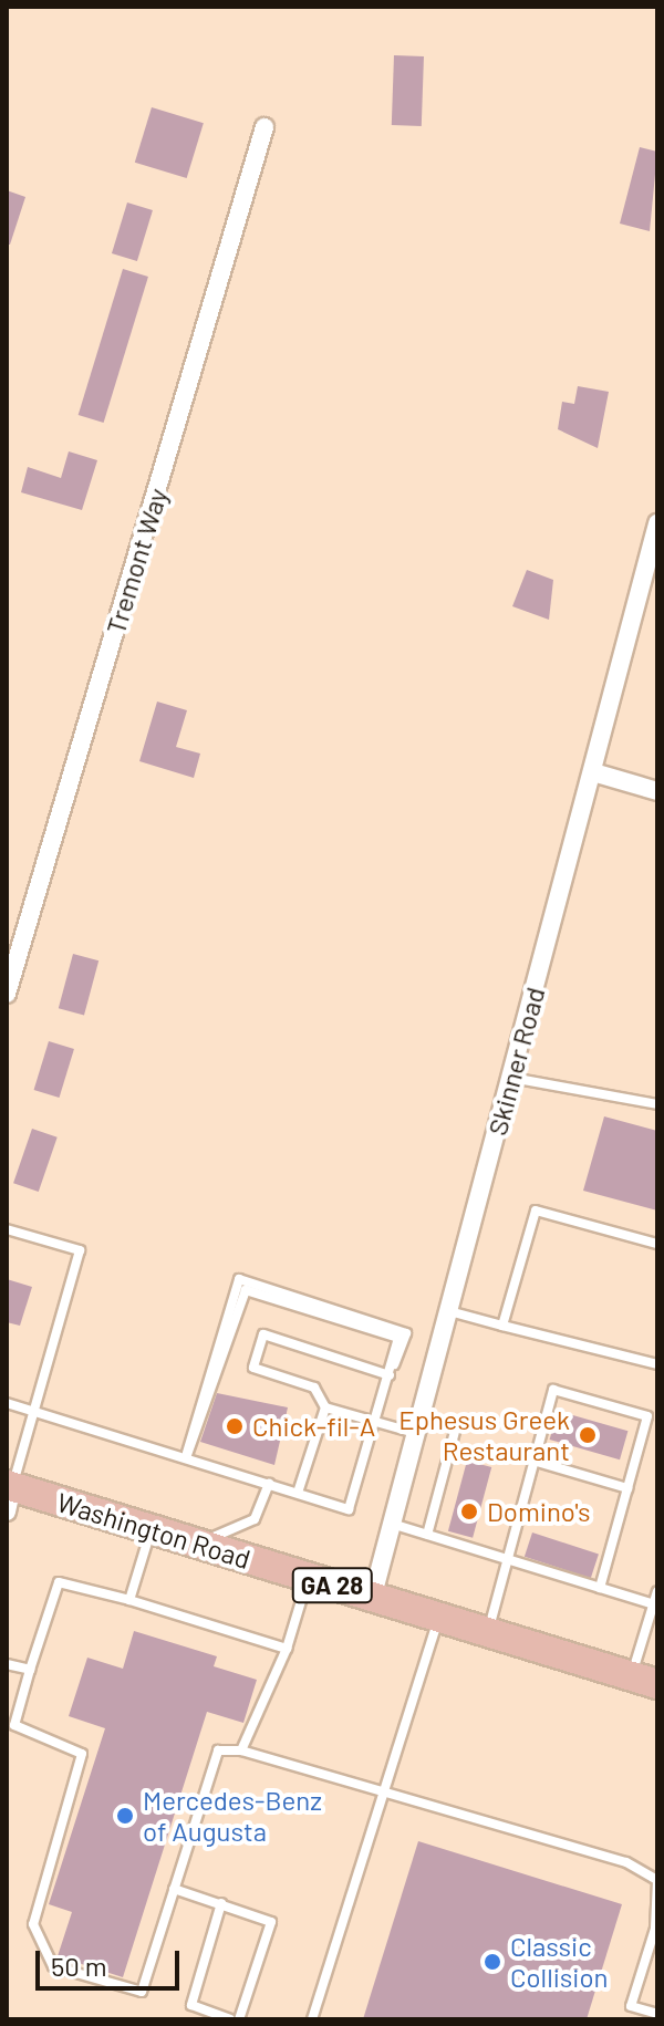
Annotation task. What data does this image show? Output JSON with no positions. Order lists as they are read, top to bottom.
{
  "streets": {
    "main road": ["Washington Road", "GA 28"],
    "street": ["Tremont Way", "Skinner Road"]
  },
  "crossings": [
    ["Skinner Road", "Washington Road"]
  ],
  "places": [
    "Chick-fil-A",
    "Ephesus Greek Restaurant",
    "Domino's",
    "Mercedes-Benz of Augusta",
    "Classic Collision"
  ],
  "scale_bar": "50 m"
}
